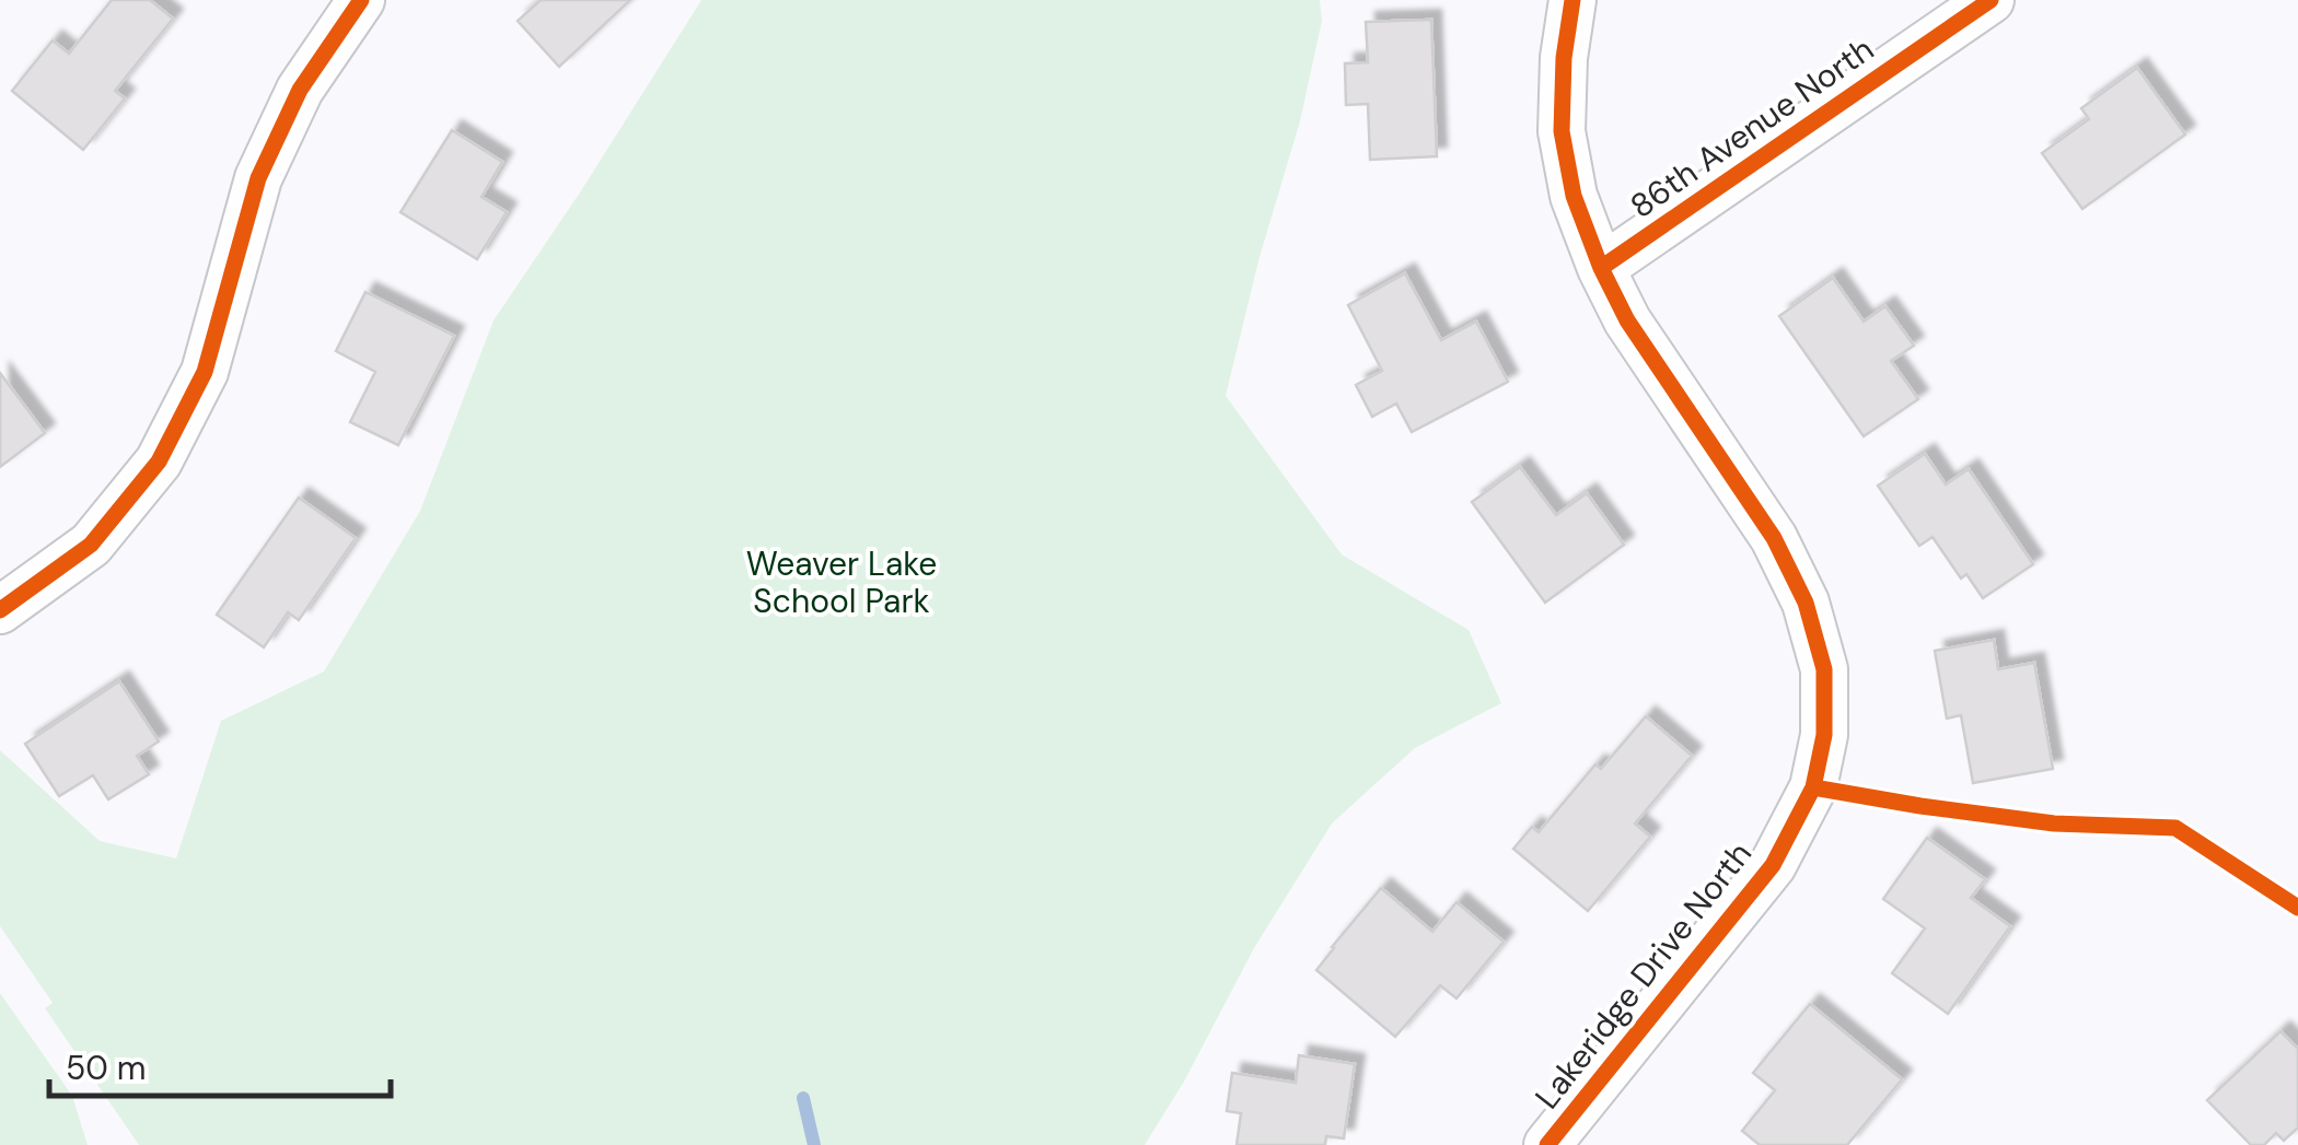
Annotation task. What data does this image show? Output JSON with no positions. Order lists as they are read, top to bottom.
{
  "streets": {
    "street": ["86th Avenue North", "Lakeridge Drive North"]
  },
  "crossings": [
    ["86th Avenue North", "Lakeridge Drive North"]
  ],
  "parks": ["Weaver Lake School Park"],
  "scale_bar": "50 m"
}
